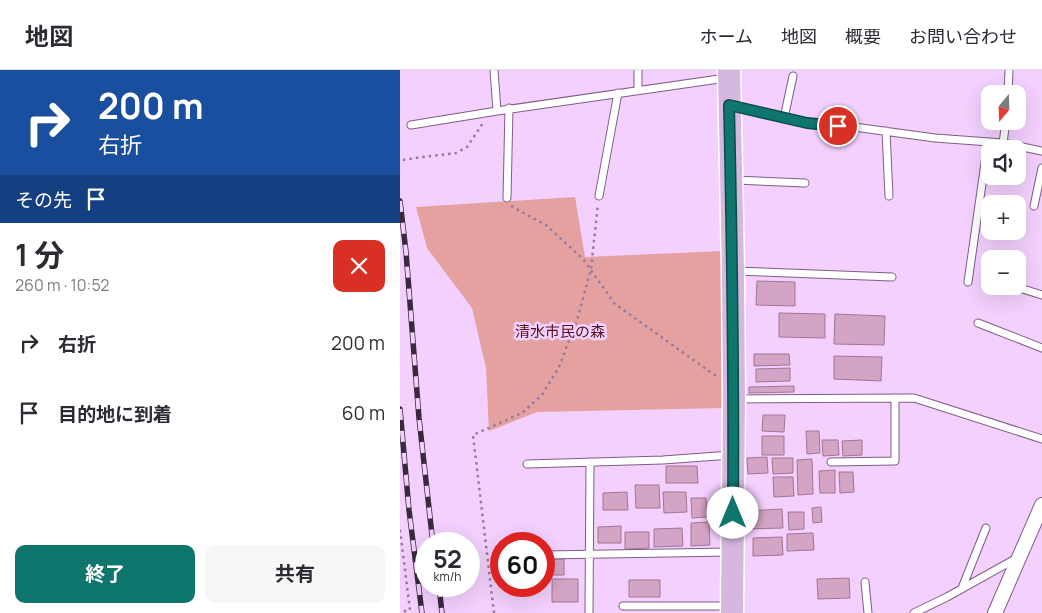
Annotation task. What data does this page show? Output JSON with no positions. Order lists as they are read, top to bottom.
{
  "parks": ["清水市民の森"],
  "north": "bottom",
  "page": {
    "header": "地図",
    "nav": [
      "ホーム",
      "地図",
      "概要",
      "お問い合わせ"
    ],
    "turn": ["200 m", "右折"],
    "map_buttons": ["+", "−"],
    "then": "その先",
    "heading": ["1 分", "260 m · 10:52"],
    "list": [
      {
        "name": "右折",
        "value": "200 m"
      },
      {
        "name": "目的地に到着",
        "value": "60 m"
      }
    ],
    "speed": "52 km/h",
    "limit": "60",
    "buttons": ["終了", "共有"]
  }
}
